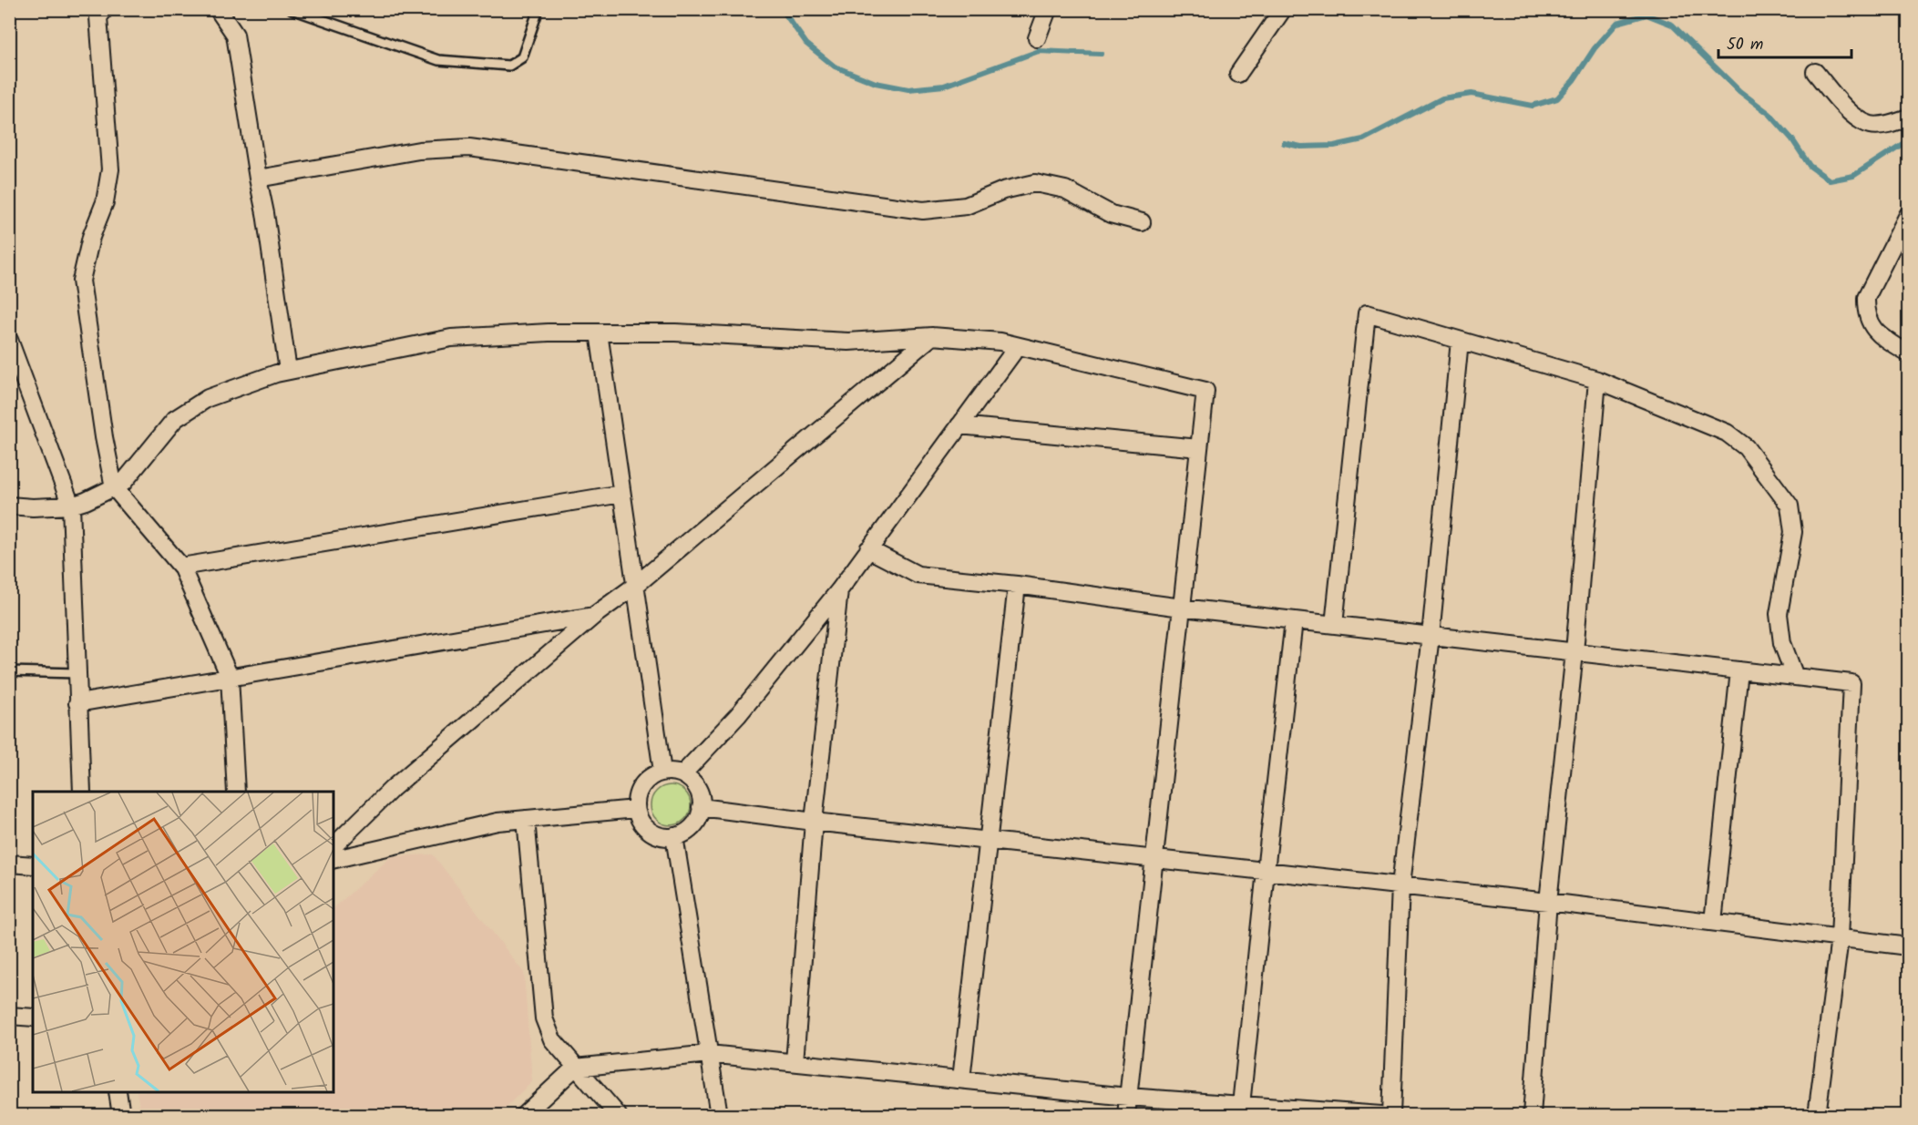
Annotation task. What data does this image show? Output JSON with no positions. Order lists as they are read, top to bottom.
{
  "scale_bar": "50 m"
}
